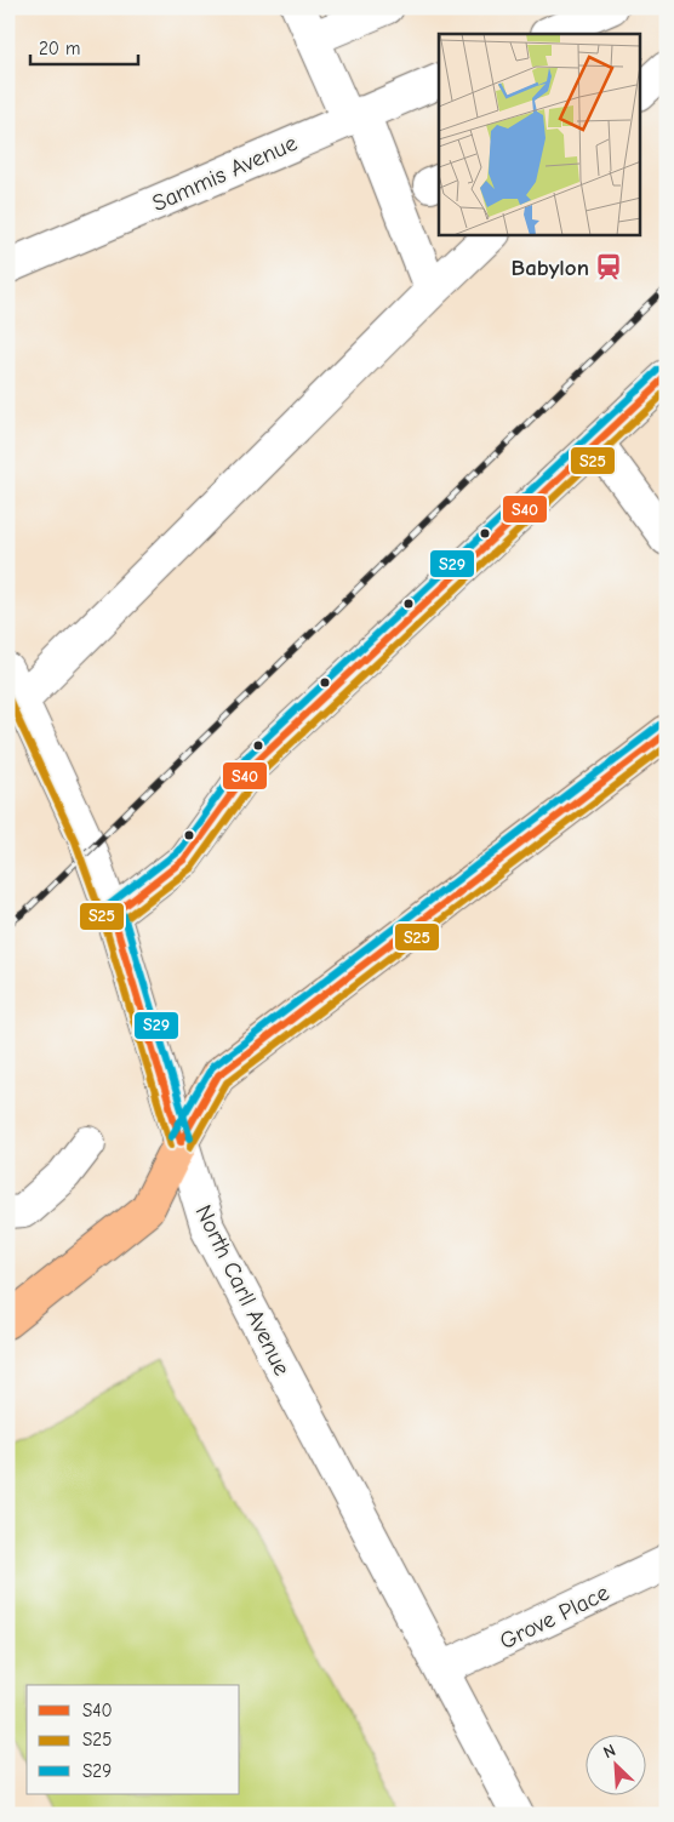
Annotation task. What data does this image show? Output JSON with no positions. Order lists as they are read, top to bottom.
{
  "streets": {
    "street": ["Sammis Avenue", "North Carll Avenue", "Grove Place"]
  },
  "crossings": [
    ["North Carll Avenue", "Grove Place"]
  ],
  "places": {
    "station": ["Babylon"]
  },
  "lines": ["transit line S29", "transit line S40", "transit line S25"],
  "legend": ["S40", "S25", "S29"],
  "scale_bar": "20 m",
  "north": "top left"
}
